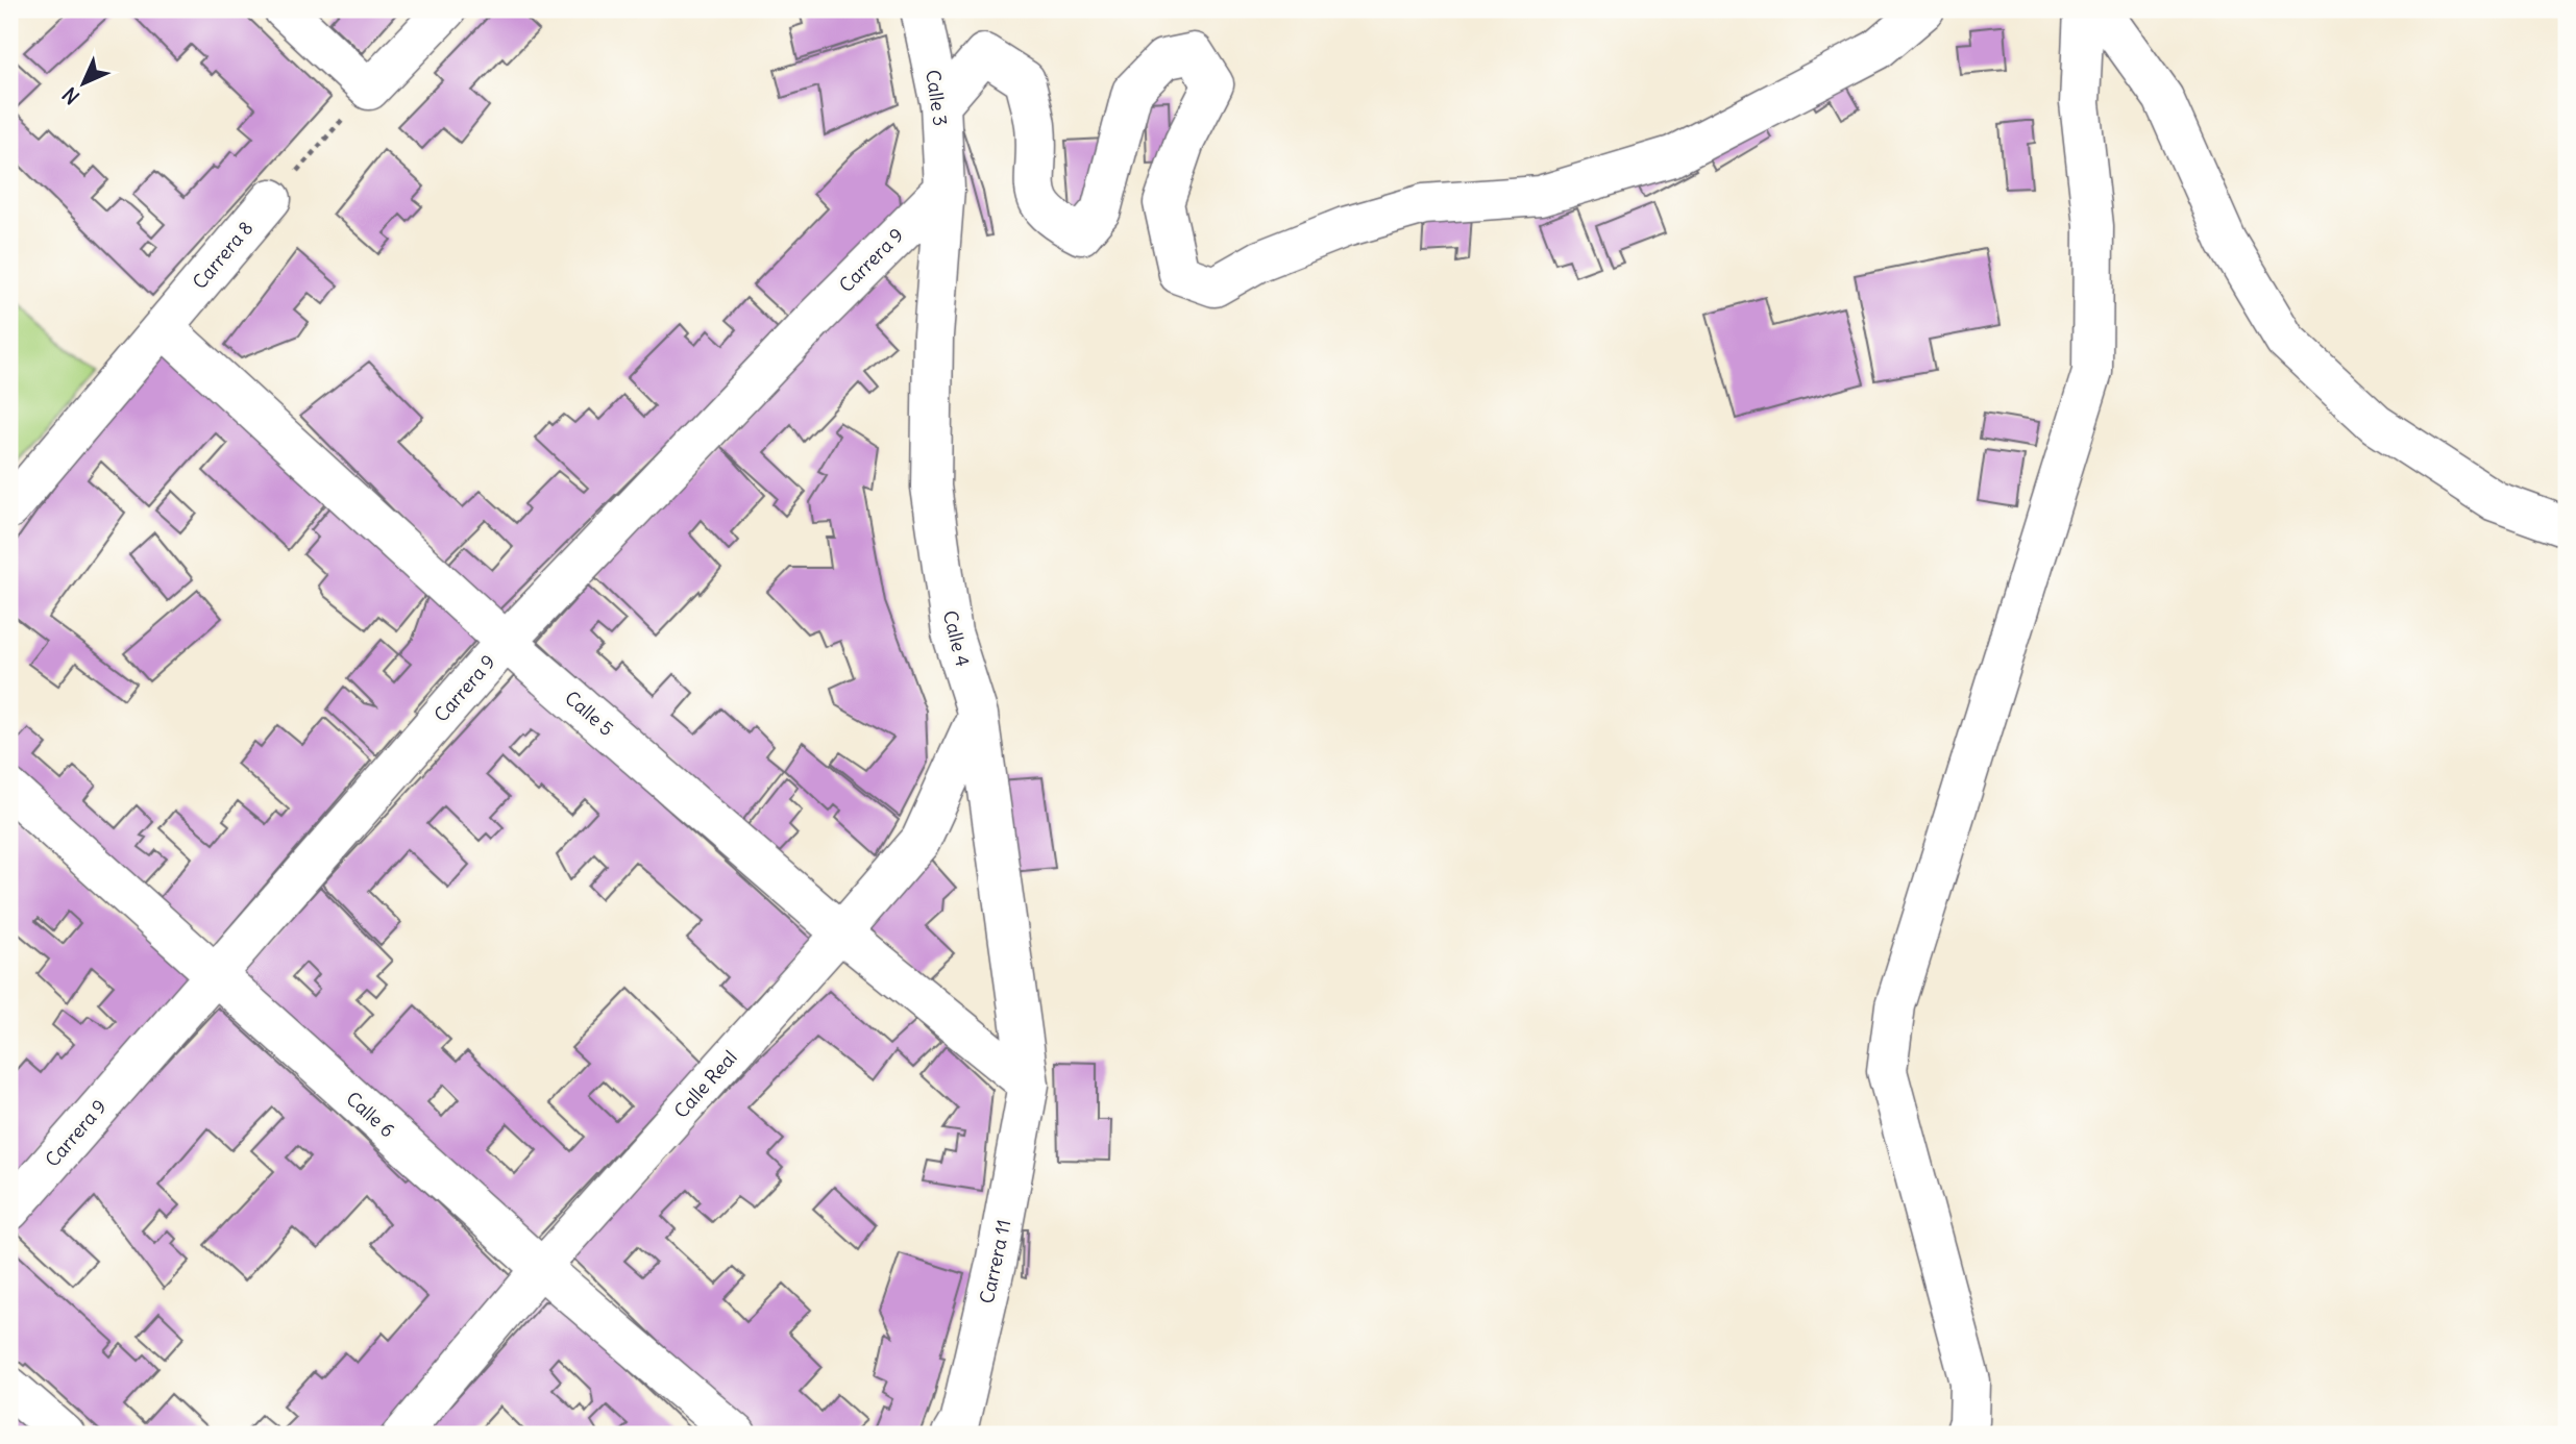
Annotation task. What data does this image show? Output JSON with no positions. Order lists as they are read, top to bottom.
{
  "streets": {
    "street": [
      "Calle 3",
      "Carrera 8",
      "Carrera 9",
      "Calle 4",
      "Calle 5",
      "Calle Real",
      "Calle 6",
      "Carrera 11"
    ]
  },
  "crossings": [
    ["Calle 3", "Carrera 9"],
    ["Calle 3", "Calle 4"],
    ["Carrera 8", "Calle 5"],
    ["Carrera 9", "Calle 4"],
    ["Carrera 9", "Calle 5"],
    ["Carrera 9", "Calle 6"],
    ["Calle 4", "Calle 5"],
    ["Calle 4", "Calle Real"],
    ["Calle 4", "Carrera 11"],
    ["Calle 5", "Calle Real"],
    ["Calle 5", "Carrera 11"],
    ["Calle Real", "Calle 6"]
  ],
  "north": "bottom left"
}
